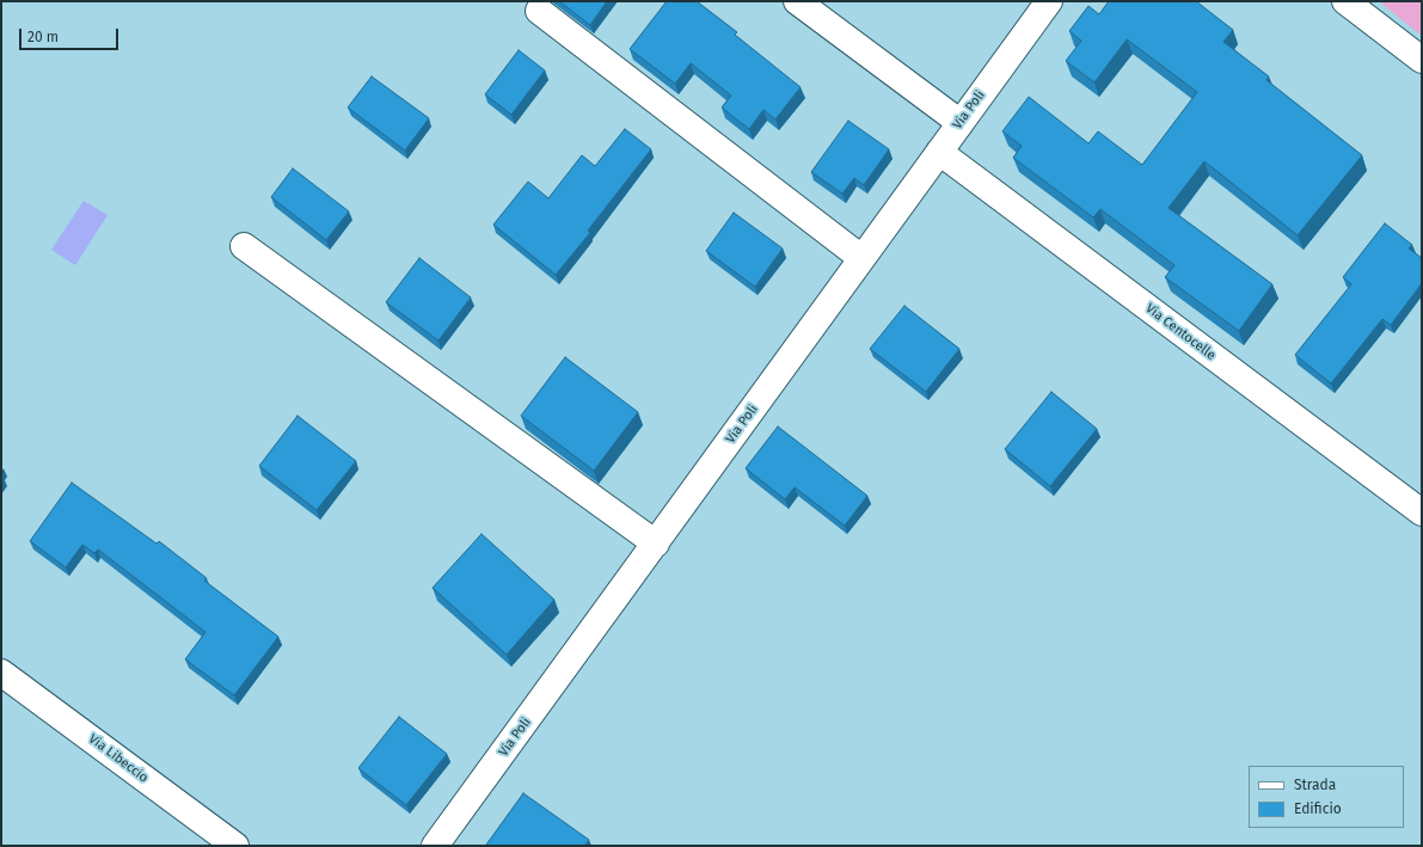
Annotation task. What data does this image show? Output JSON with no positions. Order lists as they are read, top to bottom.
{
  "streets": {
    "street": ["Via Poli", "Via Centocelle", "Via Libeccio"]
  },
  "crossings": [
    ["Via Poli", "Via Centocelle"]
  ],
  "legend": ["Strada", "Edificio"],
  "scale_bar": "20 m"
}
